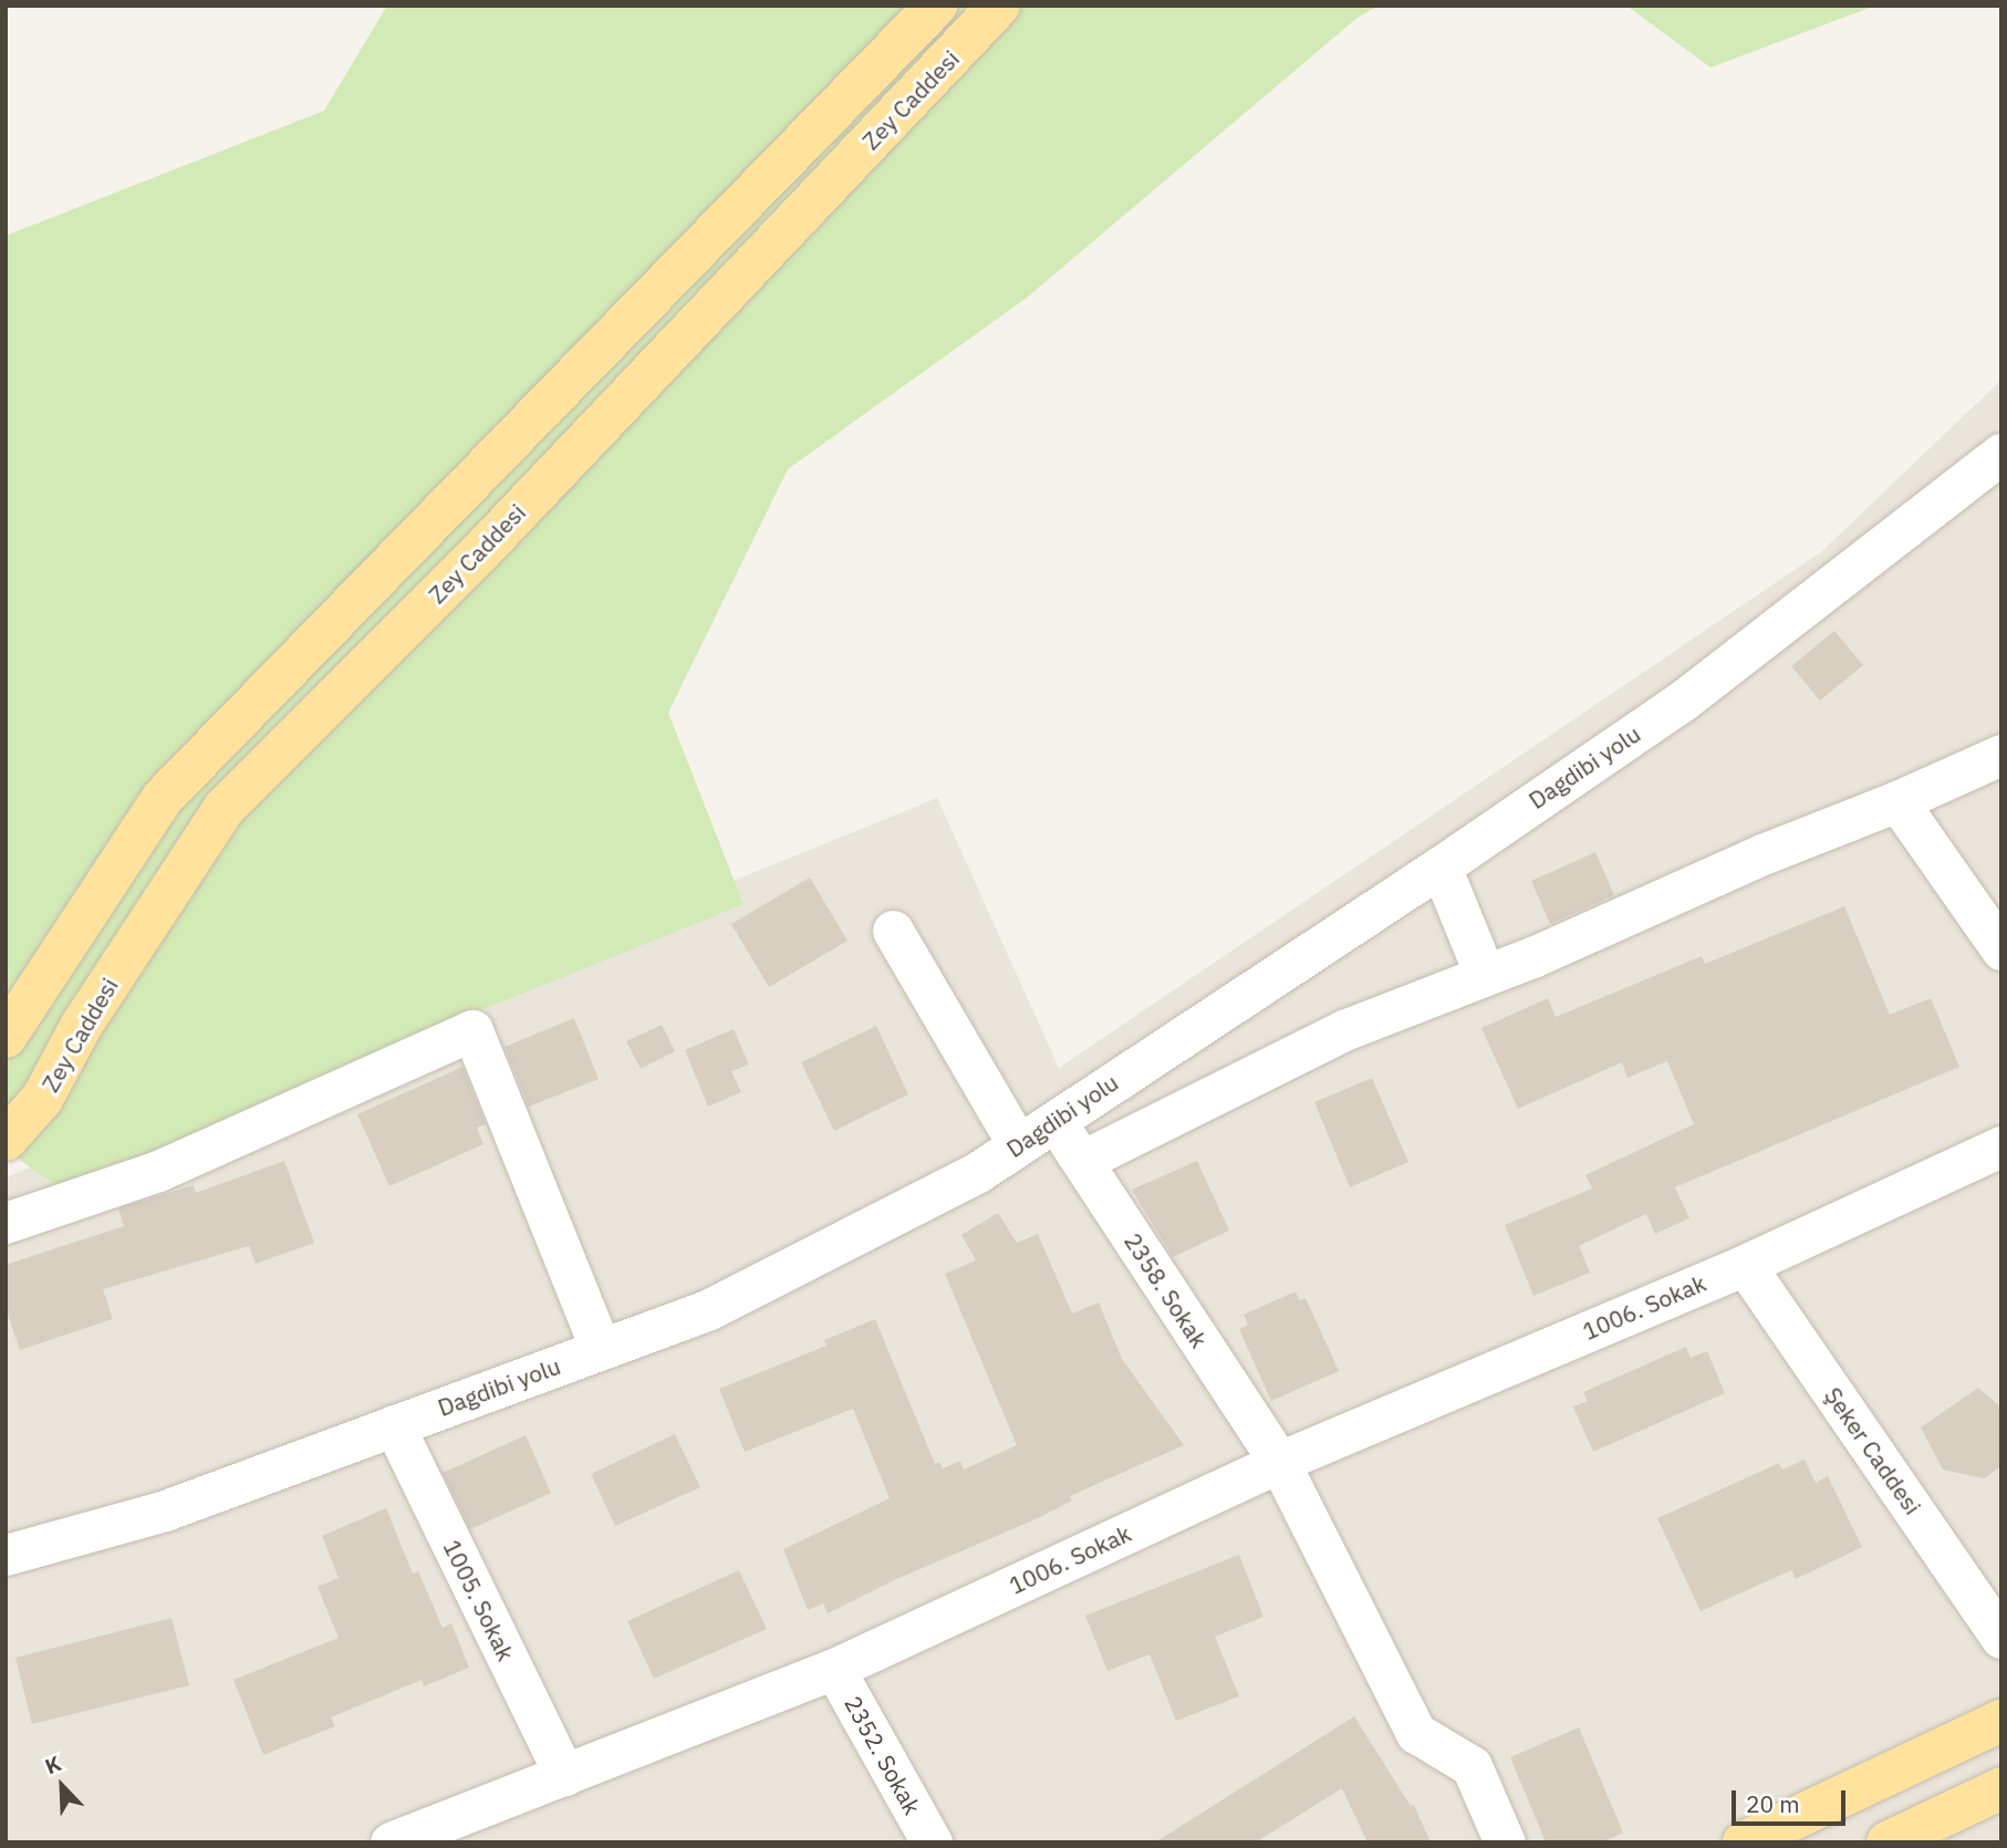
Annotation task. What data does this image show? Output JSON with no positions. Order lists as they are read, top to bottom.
{
  "streets": {
    "main road": ["Zey Caddesi"],
    "street": [
      "Dagdibi yolu",
      "2358. Sokak",
      "1006. Sokak",
      "Şeker Caddesi",
      "1005. Sokak",
      "2352. Sokak"
    ]
  },
  "crossings": [
    ["Dagdibi yolu", "2358. Sokak"],
    ["Dagdibi yolu", "1005. Sokak"],
    ["2358. Sokak", "1006. Sokak"],
    ["1006. Sokak", "Şeker Caddesi"],
    ["1006. Sokak", "1005. Sokak"],
    ["1006. Sokak", "2352. Sokak"]
  ],
  "scale_bar": "20 m",
  "north": "top left"
}
